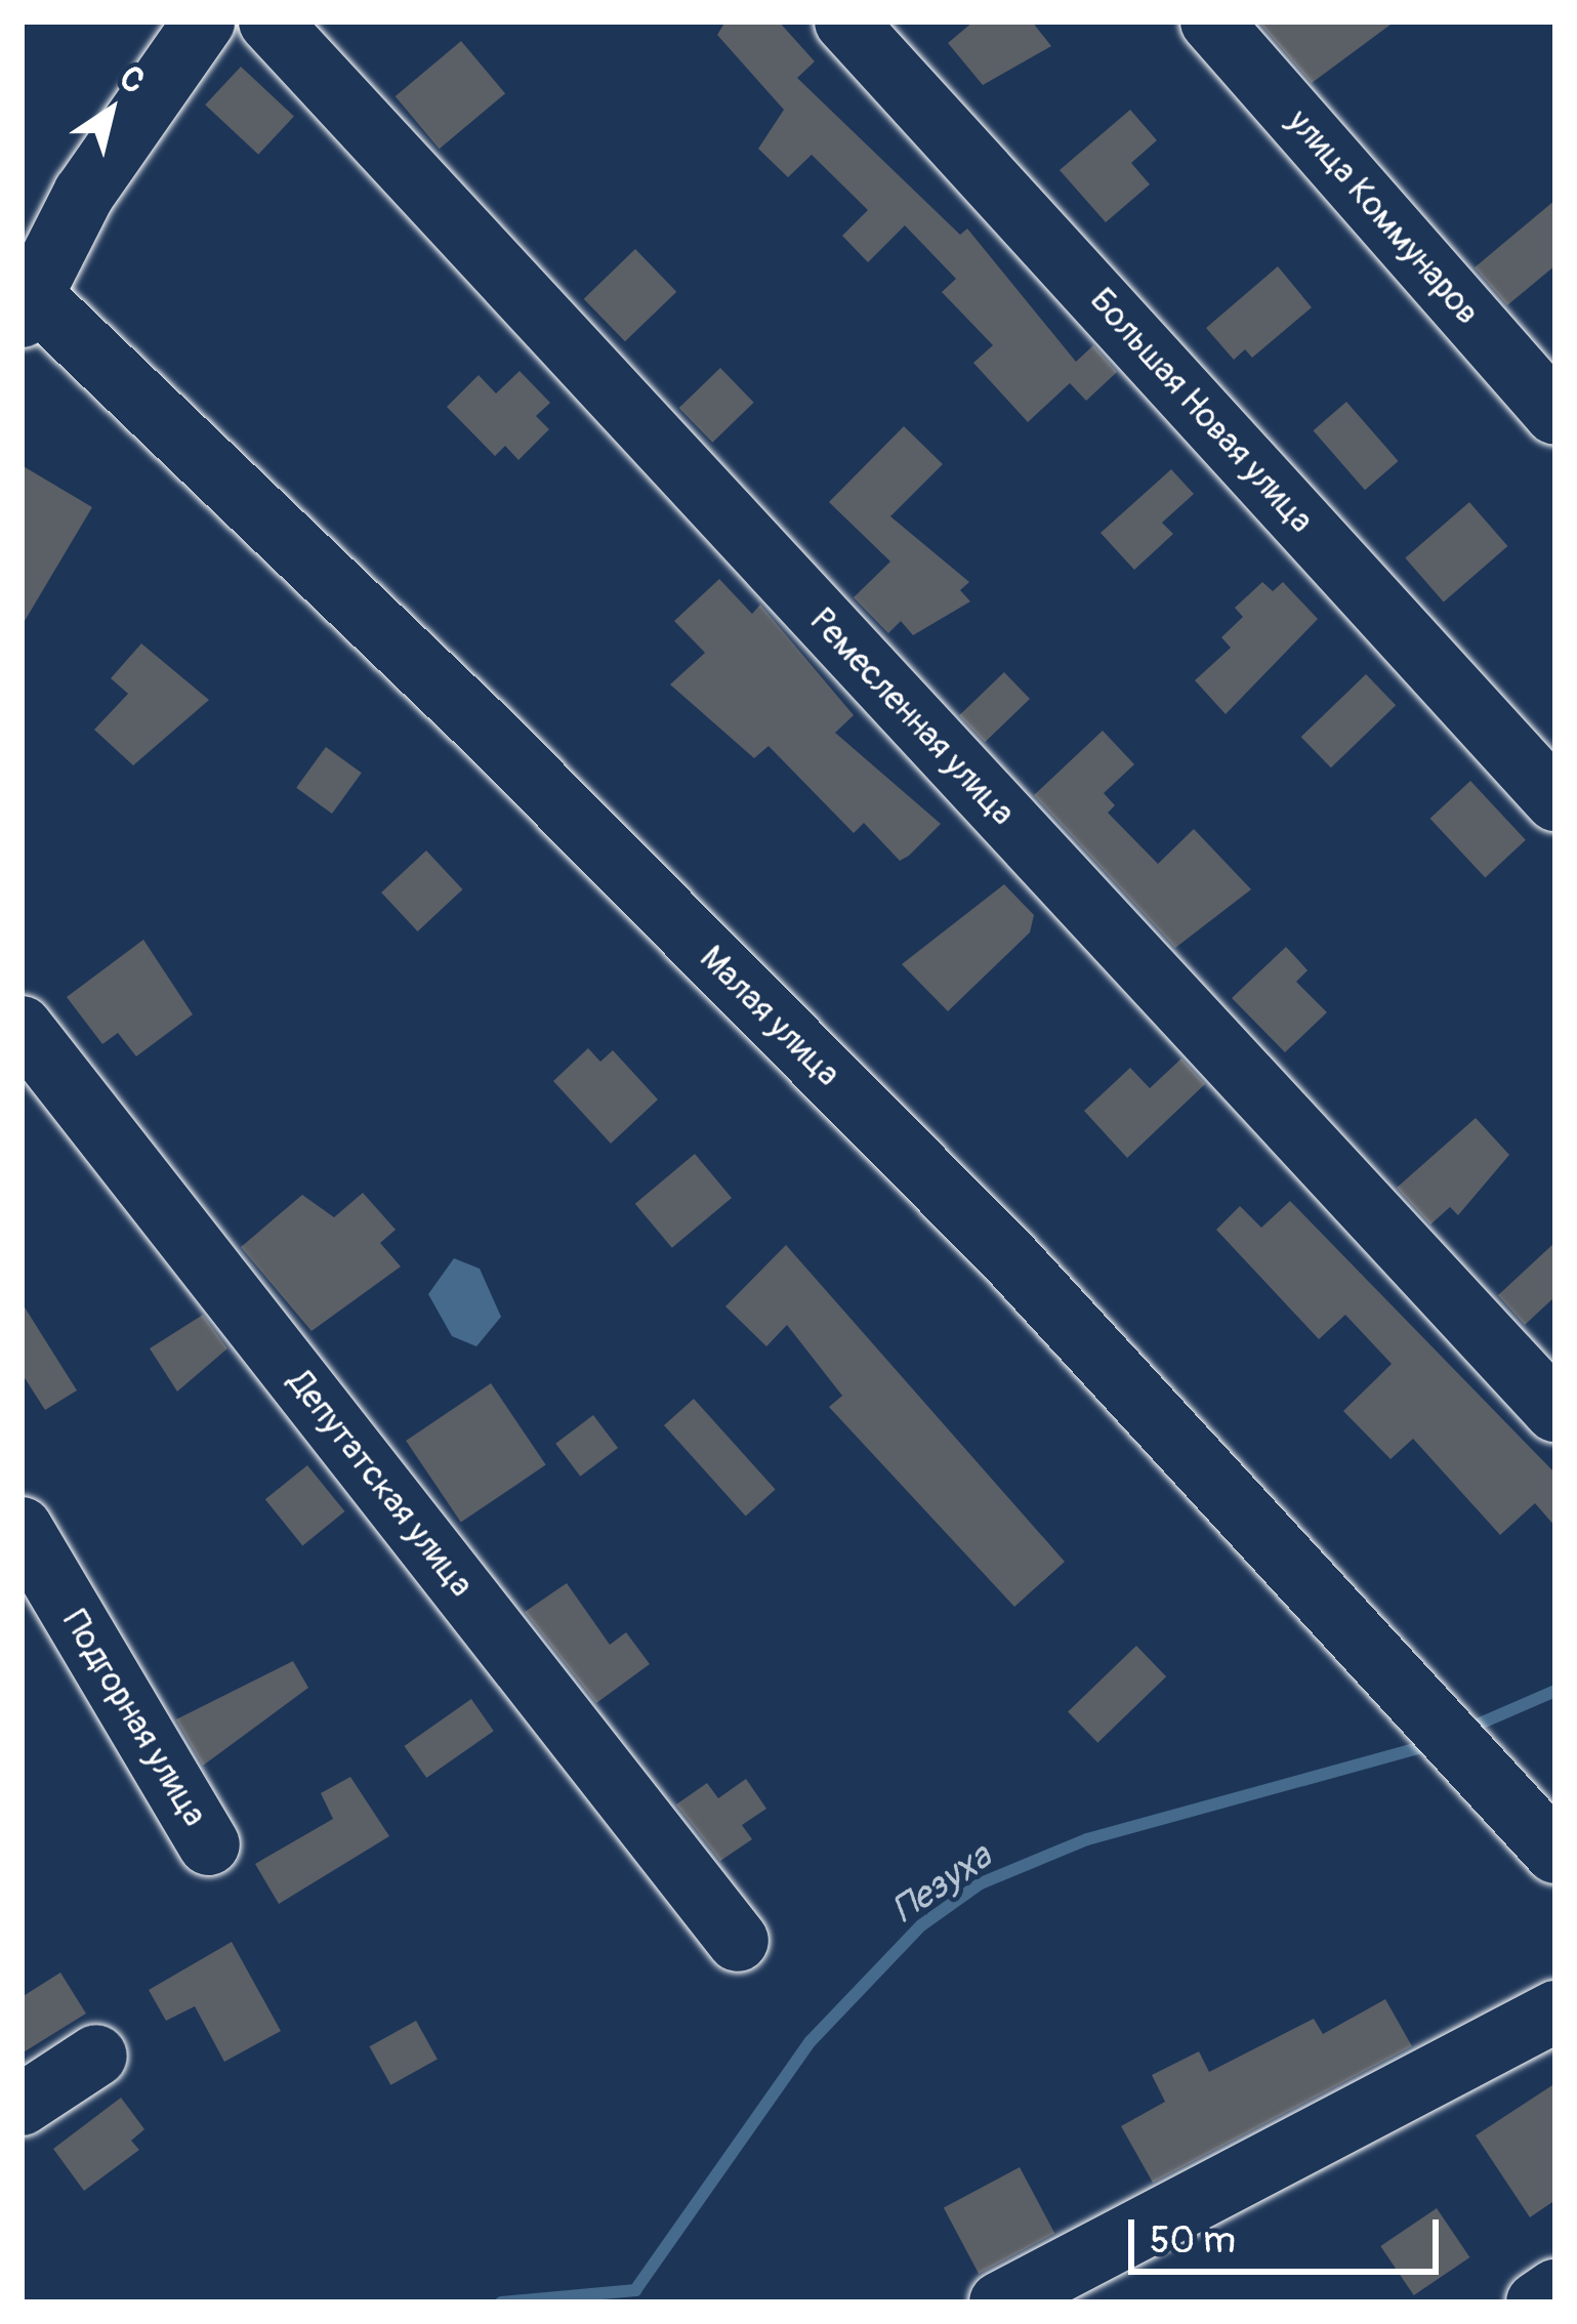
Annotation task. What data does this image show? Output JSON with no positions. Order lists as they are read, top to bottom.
{
  "streets": {
    "street": [
      "улица Коммунаров",
      "Большая Новая улица",
      "Ремесленная улица",
      "Малая улица",
      "Депутатская улица",
      "Подгорная улица"
    ]
  },
  "water": ["Пезуха"],
  "scale_bar": "50 m",
  "north": "top right"
}
